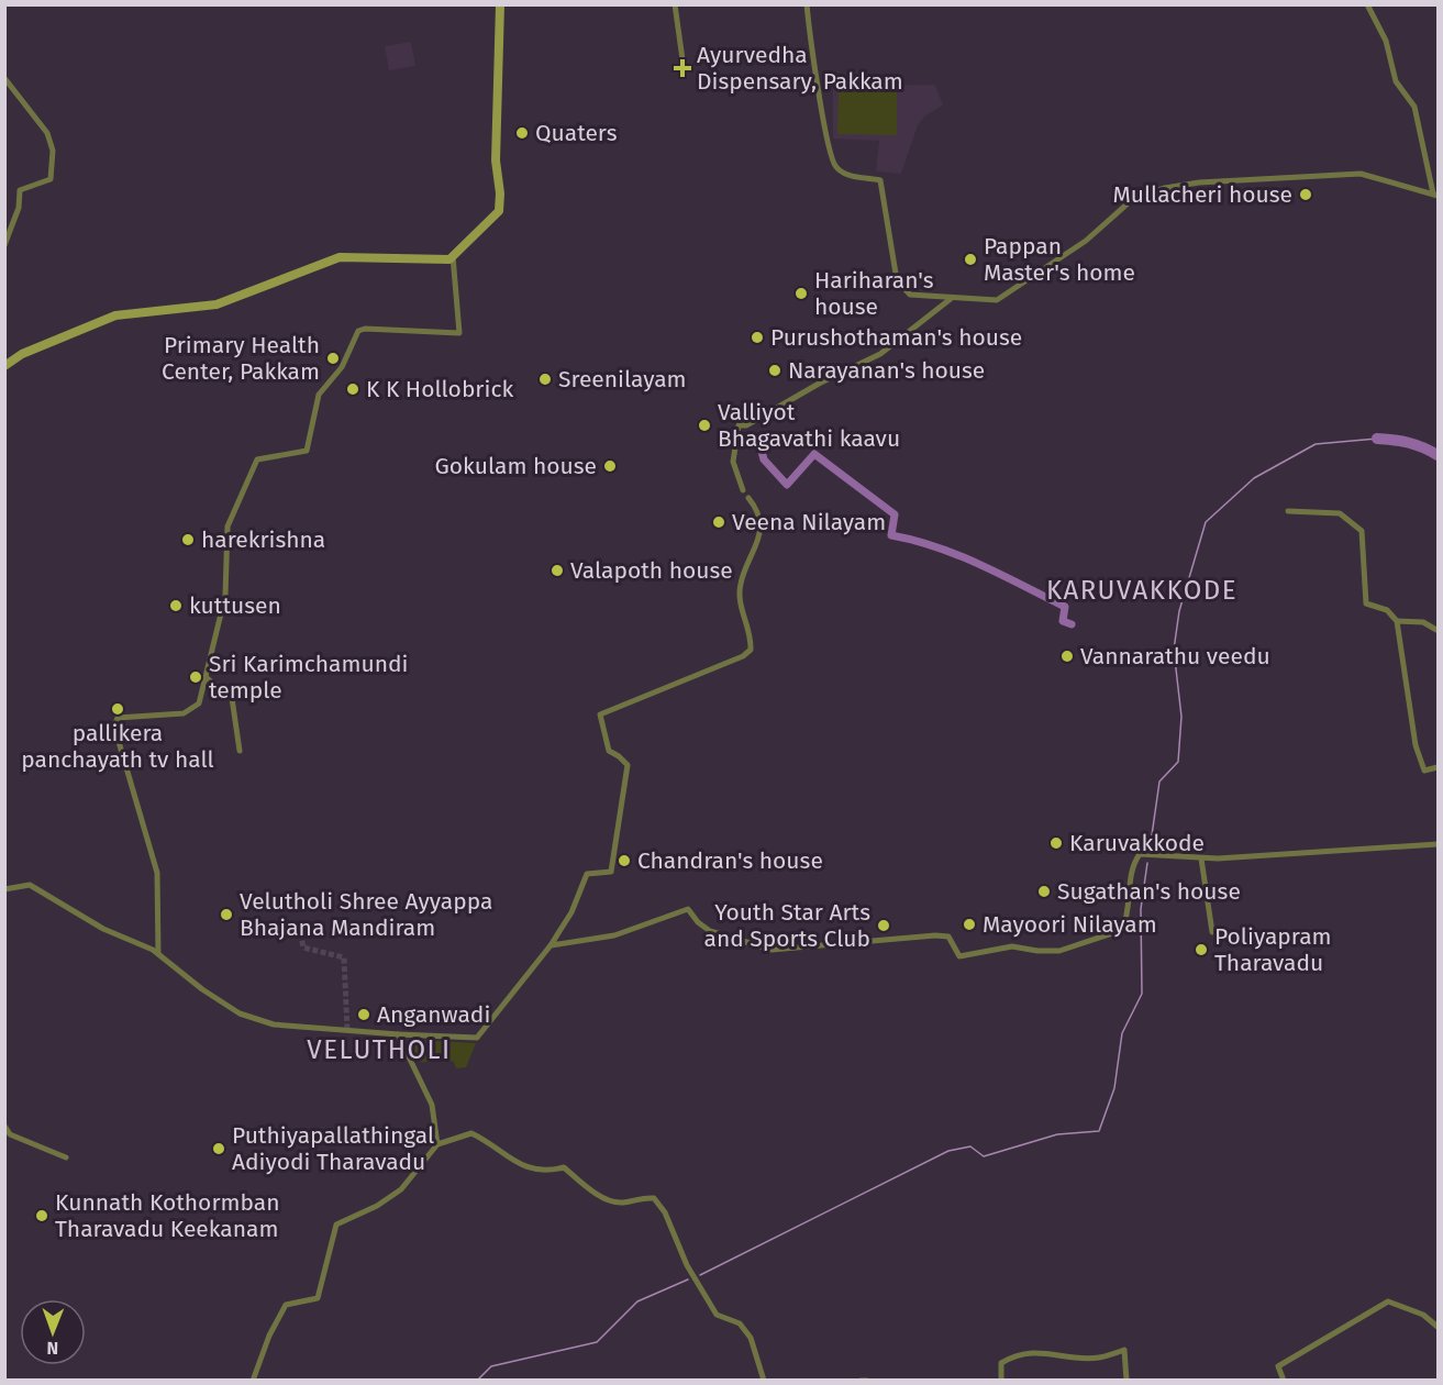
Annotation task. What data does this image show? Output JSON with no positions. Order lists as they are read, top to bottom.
{
  "districts": ["KARUVAKKODE", "VELUTHOLI"],
  "places": {
    "health": ["Ayurvedha Dispensary, Pakkam"],
    "other": [
      "Quaters",
      "Mullacheri house",
      "Pappan Master's home",
      "Hariharan's house",
      "Purushothaman's house",
      "Primary Health Center, Pakkam",
      "Narayanan's house",
      "Sreenilayam",
      "K K Hollobrick",
      "Valliyot Bhagavathi kaavu",
      "Gokulam house",
      "Veena Nilayam",
      "harekrishna",
      "Valapoth house",
      "kuttusen",
      "Vannarathu veedu",
      "Sri Karimchamundi temple",
      "pallikera panchayath tv hall",
      "Karuvakkode",
      "Chandran's house",
      "Sugathan's house",
      "Velutholi Shree Ayyappa Bhajana Mandiram",
      "Mayoori Nilayam",
      "Youth Star Arts and Sports Club",
      "Poliyapram Tharavadu",
      "Anganwadi",
      "Puthiyapallathingal Adiyodi Tharavadu",
      "Kunnath Kothormban Tharavadu Keekanam"
    ]
  },
  "north": "bottom"
}
